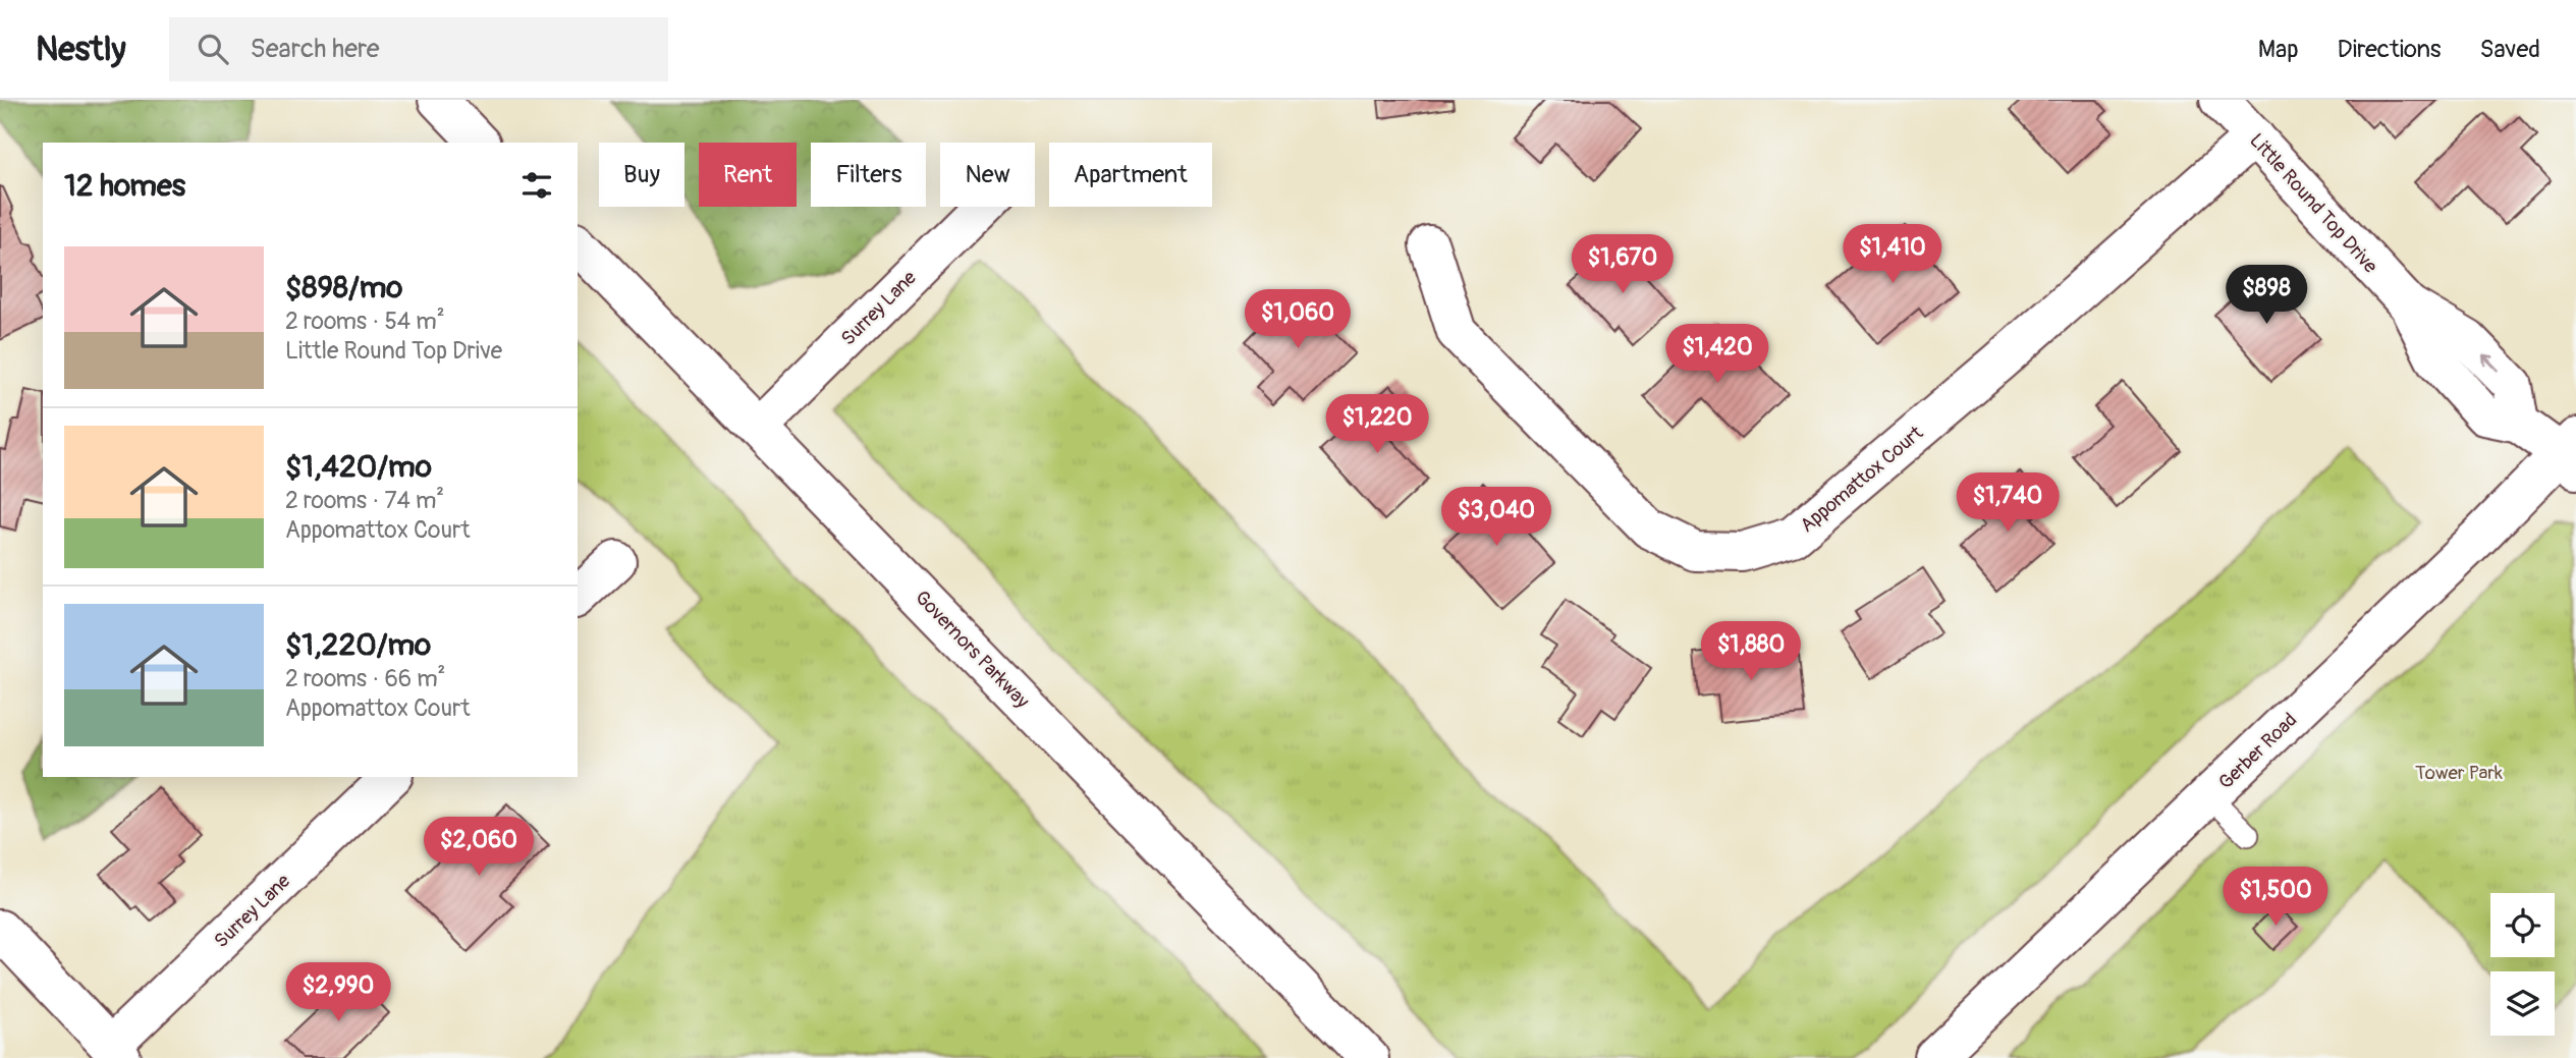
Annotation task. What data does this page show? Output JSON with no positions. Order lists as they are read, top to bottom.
{
  "streets": {
    "street": [
      "Little Round Top Drive",
      "Surrey Lane",
      "Appomattox Court",
      "Governors Parkway",
      "Gerber Road"
    ]
  },
  "crossings": [
    ["Little Round Top Drive", "Appomattox Court"],
    ["Little Round Top Drive", "Gerber Road"],
    ["Surrey Lane", "Governors Parkway"]
  ],
  "parks": ["Tower Park"],
  "page": {
    "header": "Nestly",
    "search": "Search here",
    "nav": ["Map", "Directions", "Saved"],
    "chip": [
      "Buy",
      "Rent",
      "Filters",
      "New",
      "Apartment"
    ],
    "heading": "12 homes",
    "price": [
      "$1,410",
      "$1,670",
      "$898",
      "$1,060",
      "$1,420",
      "$1,220",
      "$1,740",
      "$3,040",
      "$1,880",
      "$2,060",
      "$1,500",
      "$2,990"
    ],
    "list": [
      {
        "name": "$898/mo",
        "note": "2 rooms · 54 m² · Little Round Top Drive"
      },
      {
        "name": "$1,420/mo",
        "note": "2 rooms · 74 m² · Appomattox Court"
      },
      {
        "name": "$1,220/mo",
        "note": "2 rooms · 66 m² · Appomattox Court"
      }
    ]
  }
}
